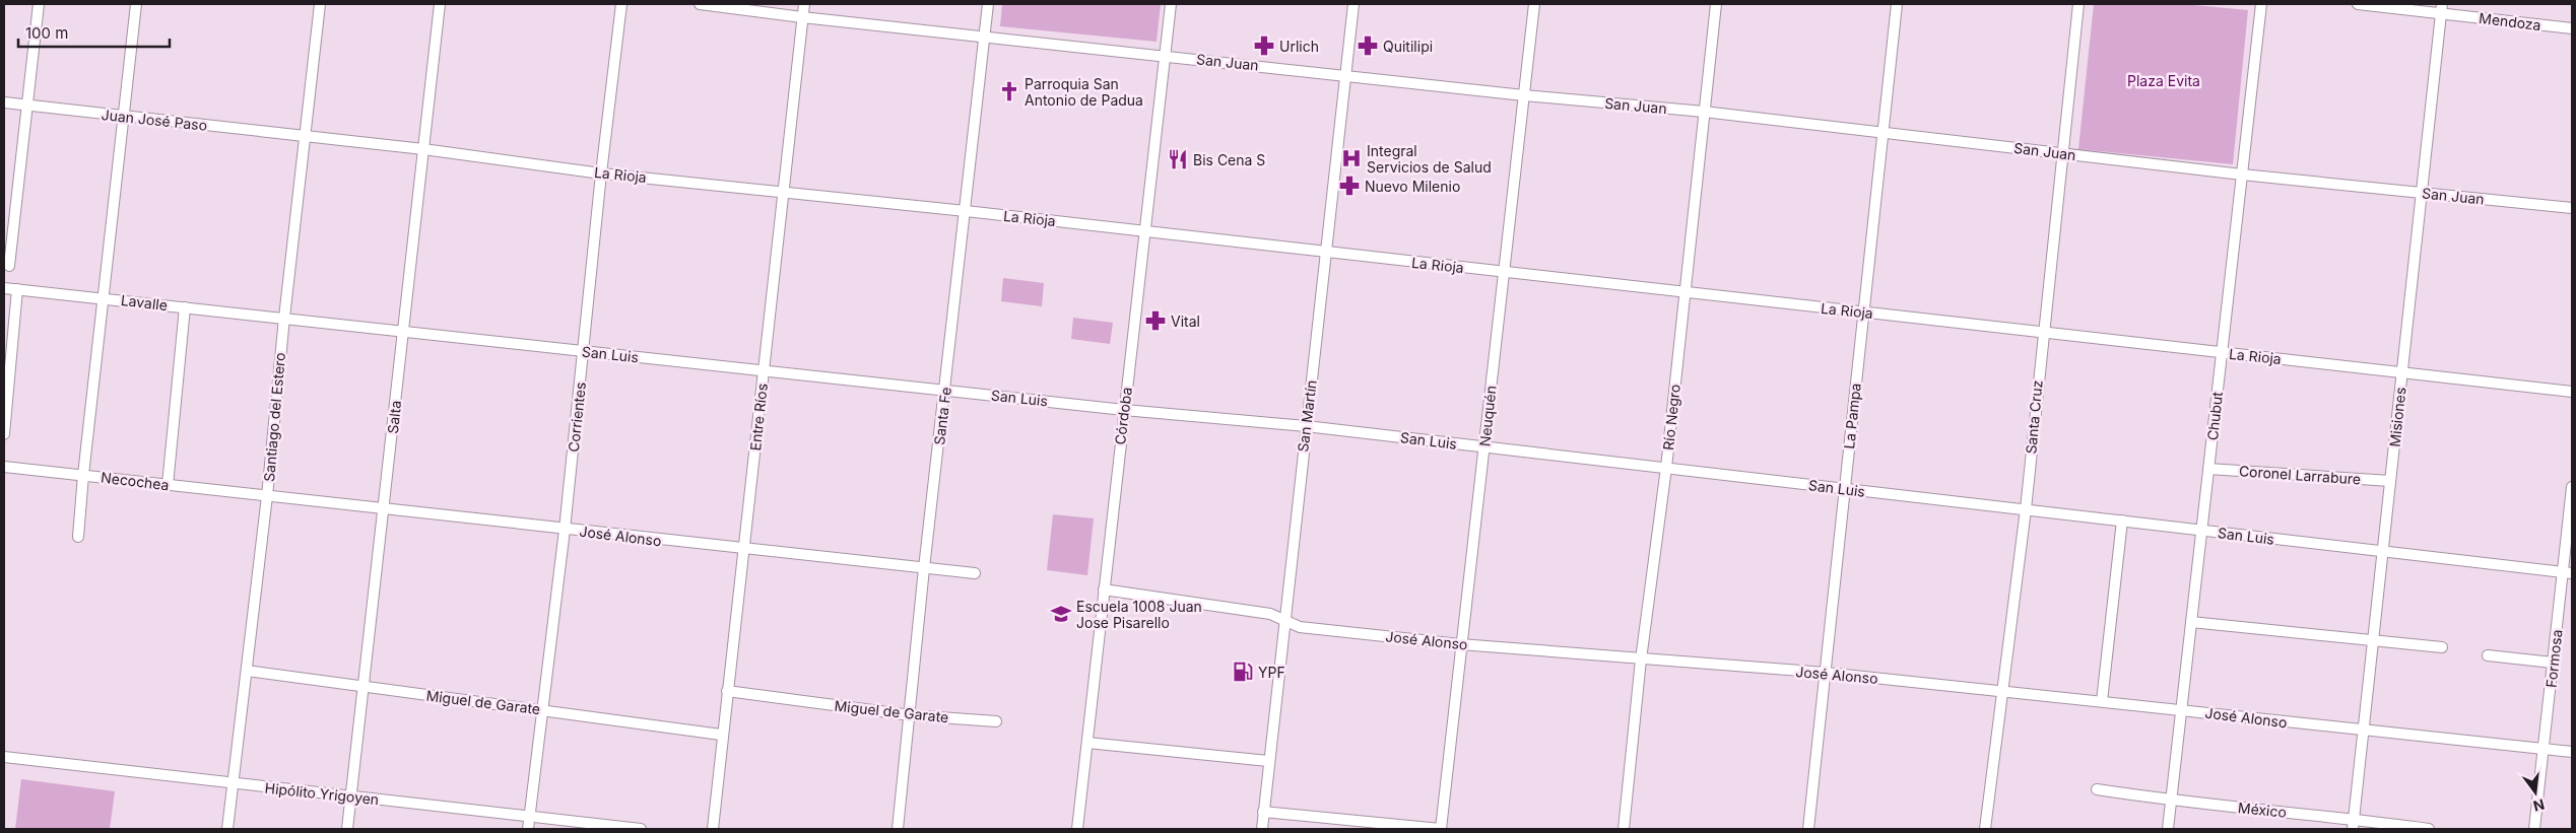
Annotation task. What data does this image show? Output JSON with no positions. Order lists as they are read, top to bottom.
{
  "streets": {
    "street": [
      "Mendoza",
      "San Juan",
      "Juan José Paso",
      "La Rioja",
      "Lavalle",
      "San Luis",
      "Santa Fe",
      "Córdoba",
      "San Martín",
      "Neuquén",
      "La Pampa",
      "Chubut",
      "Santiago del Estero",
      "Salta",
      "Corrientes",
      "Entre Ríos",
      "Río Negro",
      "Santa Cruz",
      "Misiones",
      "Coronel Larrabure",
      "Necochea",
      "José Alonso",
      "Formosa",
      "Miguel de Garate",
      "Hipólito Yrigoyen",
      "México"
    ]
  },
  "crossings": [
    ["Mendoza", "Misiones"],
    ["San Juan", "Santa Fe"],
    ["San Juan", "Córdoba"],
    ["San Juan", "San Martín"],
    ["San Juan", "Neuquén"],
    ["San Juan", "La Pampa"],
    ["San Juan", "Chubut"],
    ["San Juan", "Entre Ríos"],
    ["San Juan", "Río Negro"],
    ["San Juan", "Santa Cruz"],
    ["San Juan", "Misiones"],
    ["Juan José Paso", "La Rioja"],
    ["Juan José Paso", "Santiago del Estero"],
    ["La Rioja", "Santa Fe"],
    ["La Rioja", "Córdoba"],
    ["La Rioja", "San Martín"],
    ["La Rioja", "Neuquén"],
    ["La Rioja", "La Pampa"],
    ["La Rioja", "Chubut"],
    ["La Rioja", "Santiago del Estero"],
    ["La Rioja", "Salta"],
    ["La Rioja", "Corrientes"],
    ["La Rioja", "Entre Ríos"],
    ["La Rioja", "Río Negro"],
    ["La Rioja", "Santa Cruz"],
    ["La Rioja", "Misiones"],
    ["Lavalle", "San Luis"],
    ["Lavalle", "Santiago del Estero"],
    ["San Luis", "Santa Fe"],
    ["San Luis", "Córdoba"],
    ["San Luis", "San Martín"],
    ["San Luis", "Neuquén"],
    ["San Luis", "La Pampa"],
    ["San Luis", "Chubut"],
    ["San Luis", "Santiago del Estero"],
    ["San Luis", "Salta"],
    ["San Luis", "Corrientes"],
    ["San Luis", "Entre Ríos"],
    ["San Luis", "Río Negro"],
    ["San Luis", "Santa Cruz"],
    ["San Luis", "Misiones"],
    ["San Luis", "Formosa"],
    ["Santa Fe", "José Alonso"],
    ["Santa Fe", "Miguel de Garate"],
    ["Córdoba", "José Alonso"],
    ["San Martín", "José Alonso"],
    ["Neuquén", "José Alonso"],
    ["La Pampa", "José Alonso"],
    ["Chubut", "Coronel Larrabure"],
    ["Chubut", "José Alonso"],
    ["Chubut", "México"],
    ["Santiago del Estero", "Necochea"],
    ["Santiago del Estero", "José Alonso"],
    ["Santiago del Estero", "Miguel de Garate"],
    ["Santiago del Estero", "Hipólito Yrigoyen"],
    ["Salta", "José Alonso"],
    ["Salta", "Miguel de Garate"],
    ["Salta", "Hipólito Yrigoyen"],
    ["Corrientes", "José Alonso"],
    ["Corrientes", "Miguel de Garate"],
    ["Corrientes", "Hipólito Yrigoyen"],
    ["Entre Ríos", "José Alonso"],
    ["Entre Ríos", "Miguel de Garate"],
    ["Río Negro", "José Alonso"],
    ["Santa Cruz", "José Alonso"],
    ["Misiones", "Coronel Larrabure"],
    ["Misiones", "José Alonso"],
    ["Misiones", "México"],
    ["Necochea", "José Alonso"],
    ["José Alonso", "Formosa"]
  ],
  "parks": ["Plaza Evita"],
  "places": {
    "pharmacy": [
      "Urlich",
      "Quitilipi",
      "Nuevo Milenio",
      "Vital"
    ],
    "church": ["Parroquia San Antonio de Padua"],
    "hospital": ["Integral Servicios de Salud"],
    "restaurant": ["Bis Cena S"],
    "school or university": ["Escuela 1008 Juan Jose Pisarello"],
    "fuel station": ["YPF"]
  },
  "scale_bar": "100 m",
  "north": "bottom"
}
